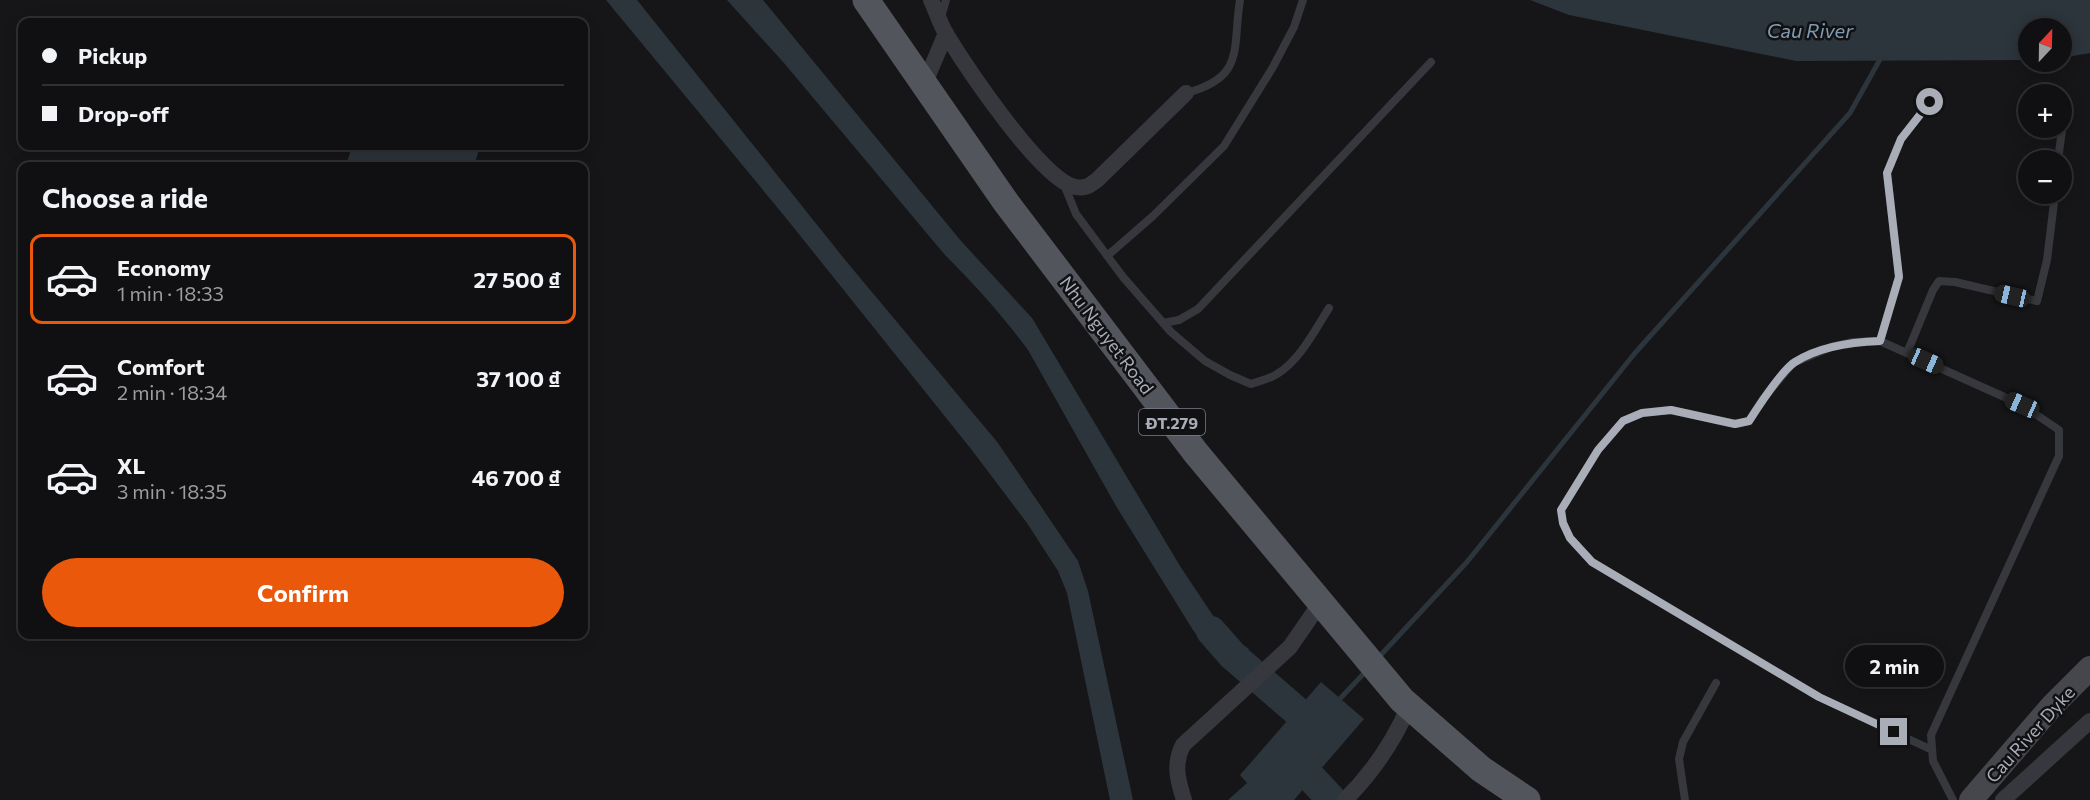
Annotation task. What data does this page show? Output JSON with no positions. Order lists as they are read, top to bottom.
{
  "streets": {
    "main road": ["Nhu Nguyet Road", "ĐT.279", "Cau River Dyke"]
  },
  "water": ["Cau River"],
  "north": "top",
  "page": {
    "map_buttons": ["+", "−"],
    "banner": ["Pickup", "Drop-off"],
    "heading": "Choose a ride",
    "list": [
      {
        "name": "Economy",
        "note": "1 min · 18:33",
        "value": "27 500 ₫"
      },
      {
        "name": "Comfort",
        "note": "2 min · 18:34",
        "value": "37 100 ₫"
      },
      {
        "name": "XL",
        "note": "3 min · 18:35",
        "value": "46 700 ₫"
      }
    ],
    "buttons": "Confirm",
    "bubble": "2 min"
  }
}
